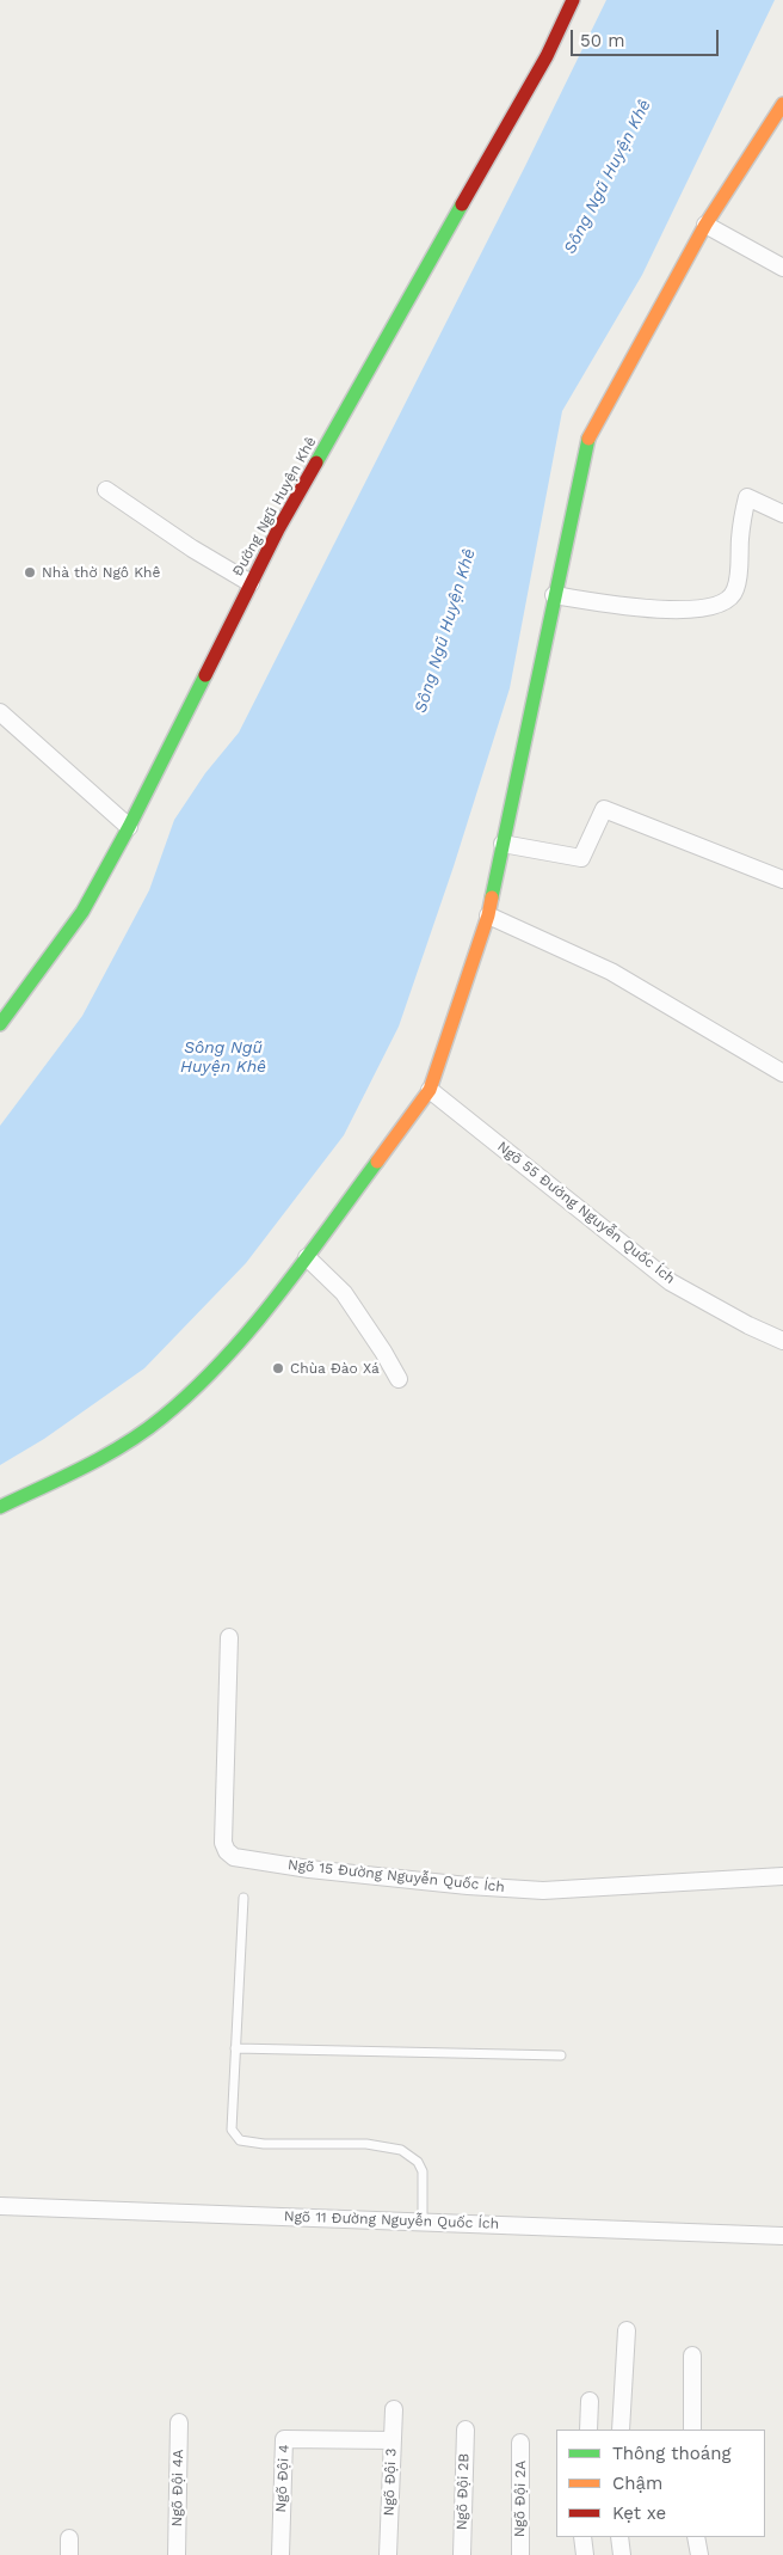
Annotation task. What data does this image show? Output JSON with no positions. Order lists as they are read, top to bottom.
{
  "streets": {
    "street": [
      "Đường Ngũ Huyện Khê",
      "Ngõ 55 Đường Nguyễn Quốc Ích",
      "Ngõ 15 Đường Nguyễn Quốc Ích",
      "Ngõ 11 Đường Nguyễn Quốc Ích",
      "Ngõ Đội 4",
      "Ngõ Đội 3",
      "Ngõ Đội 4A",
      "Ngõ Đội 2B",
      "Ngõ Đội 2A"
    ]
  },
  "crossings": [
    ["Ngõ Đội 4", "Ngõ Đội 3"]
  ],
  "water": ["Sông Ngũ Huyện Khê"],
  "places": ["Nhà thờ Ngô Khê", "Chùa Đào Xá"],
  "legend": ["Thông thoáng", "Chậm", "Kẹt xe"],
  "scale_bar": "50 m"
}
